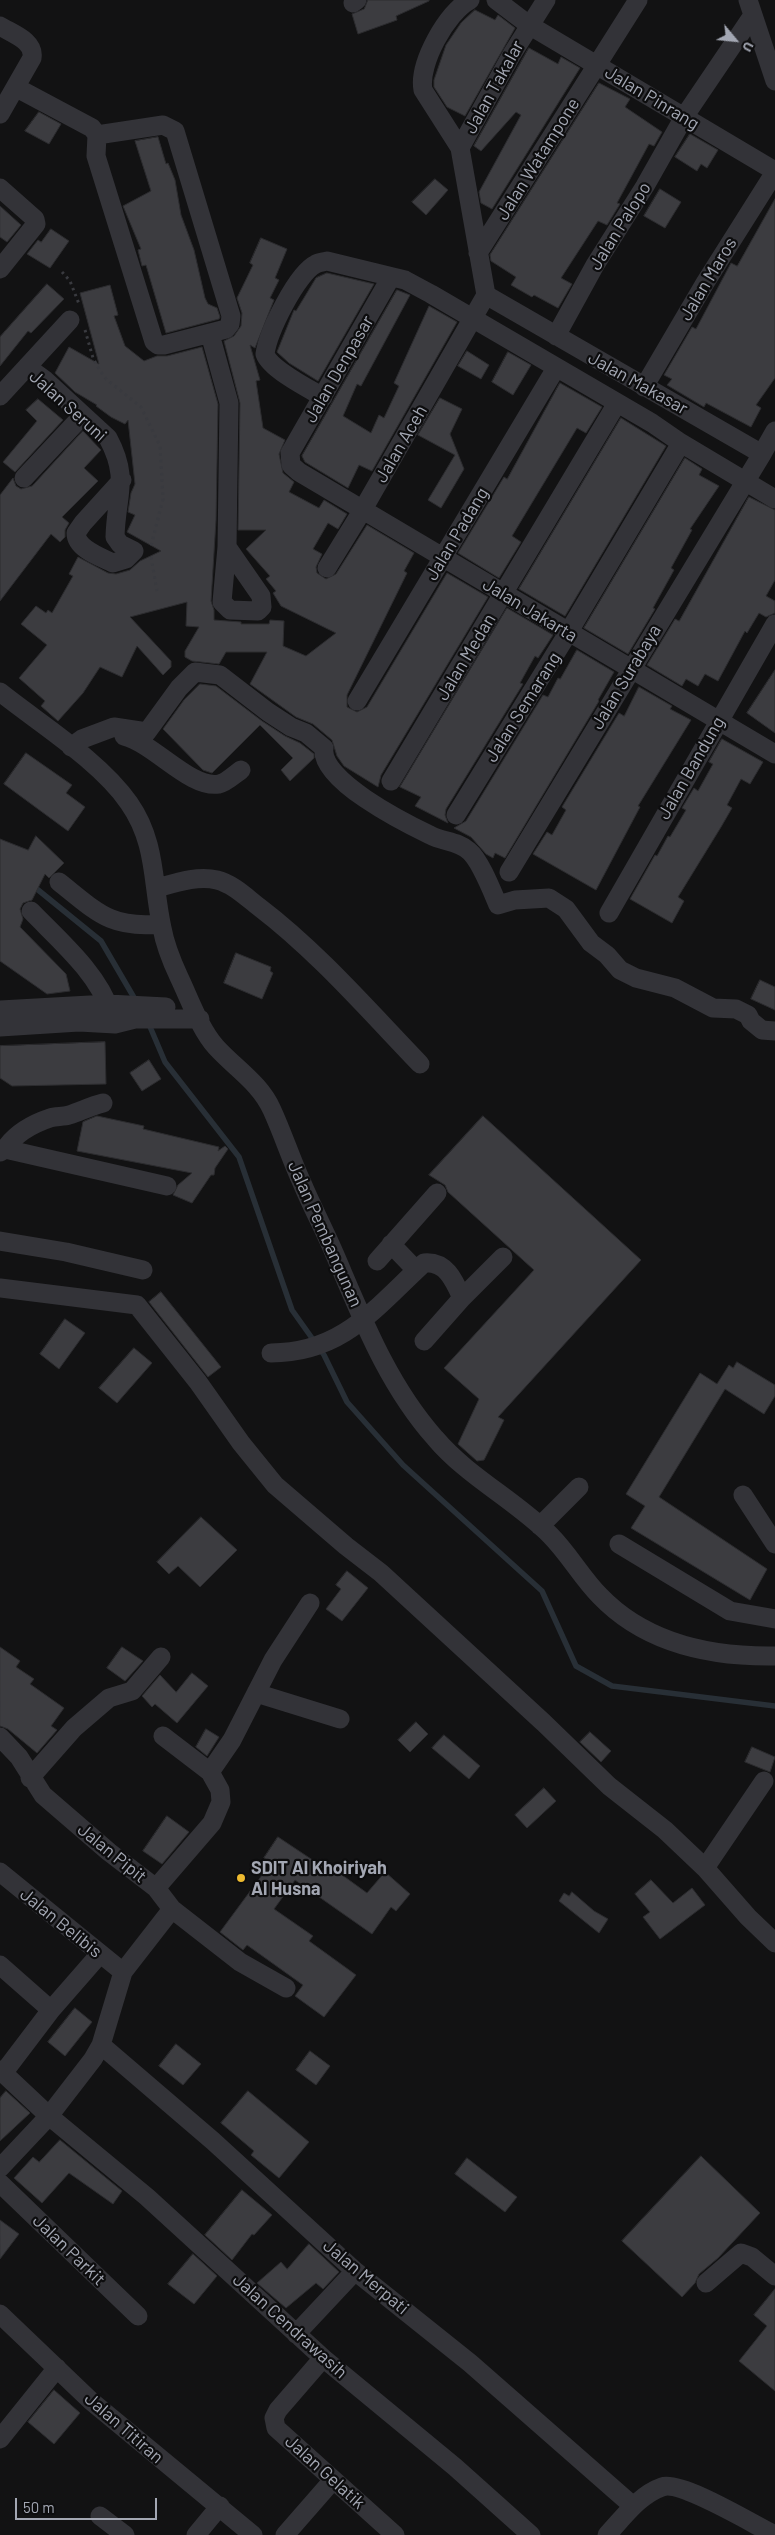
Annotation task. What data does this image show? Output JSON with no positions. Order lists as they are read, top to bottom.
{
  "streets": {
    "street": [
      "Jalan Takalar",
      "Jalan Pinrang",
      "Jalan Watampone",
      "Jalan Palopo",
      "Jalan Maros",
      "Jalan Denpasar",
      "Jalan Makasar",
      "Jalan Seruni",
      "Jalan Aceh",
      "Jalan Padang",
      "Jalan Jakarta",
      "Jalan Medan",
      "Jalan Surabaya",
      "Jalan Semarang",
      "Jalan Bandung",
      "Jalan Pembangunan",
      "Jalan Pipit",
      "Jalan Belibis",
      "Jalan Parkit",
      "Jalan Merpati",
      "Jalan Cendrawasih",
      "Jalan Titiran",
      "Jalan Gelatik"
    ]
  },
  "crossings": [
    ["Jalan Takalar", "Jalan Pinrang"],
    ["Jalan Pinrang", "Jalan Watampone"],
    ["Jalan Pinrang", "Jalan Palopo"],
    ["Jalan Pinrang", "Jalan Maros"],
    ["Jalan Palopo", "Jalan Makasar"],
    ["Jalan Maros", "Jalan Makasar"],
    ["Jalan Denpasar", "Jalan Makasar"],
    ["Jalan Denpasar", "Jalan Jakarta"],
    ["Jalan Makasar", "Jalan Aceh"],
    ["Jalan Makasar", "Jalan Padang"],
    ["Jalan Makasar", "Jalan Medan"],
    ["Jalan Makasar", "Jalan Surabaya"],
    ["Jalan Makasar", "Jalan Semarang"],
    ["Jalan Aceh", "Jalan Jakarta"],
    ["Jalan Padang", "Jalan Jakarta"],
    ["Jalan Jakarta", "Jalan Medan"],
    ["Jalan Jakarta", "Jalan Surabaya"],
    ["Jalan Jakarta", "Jalan Semarang"],
    ["Jalan Jakarta", "Jalan Bandung"],
    ["Jalan Cendrawasih", "Jalan Gelatik"]
  ],
  "places": ["SDIT Al Khoiriyah Al Husna"],
  "scale_bar": "50 m",
  "north": "bottom right"
}
